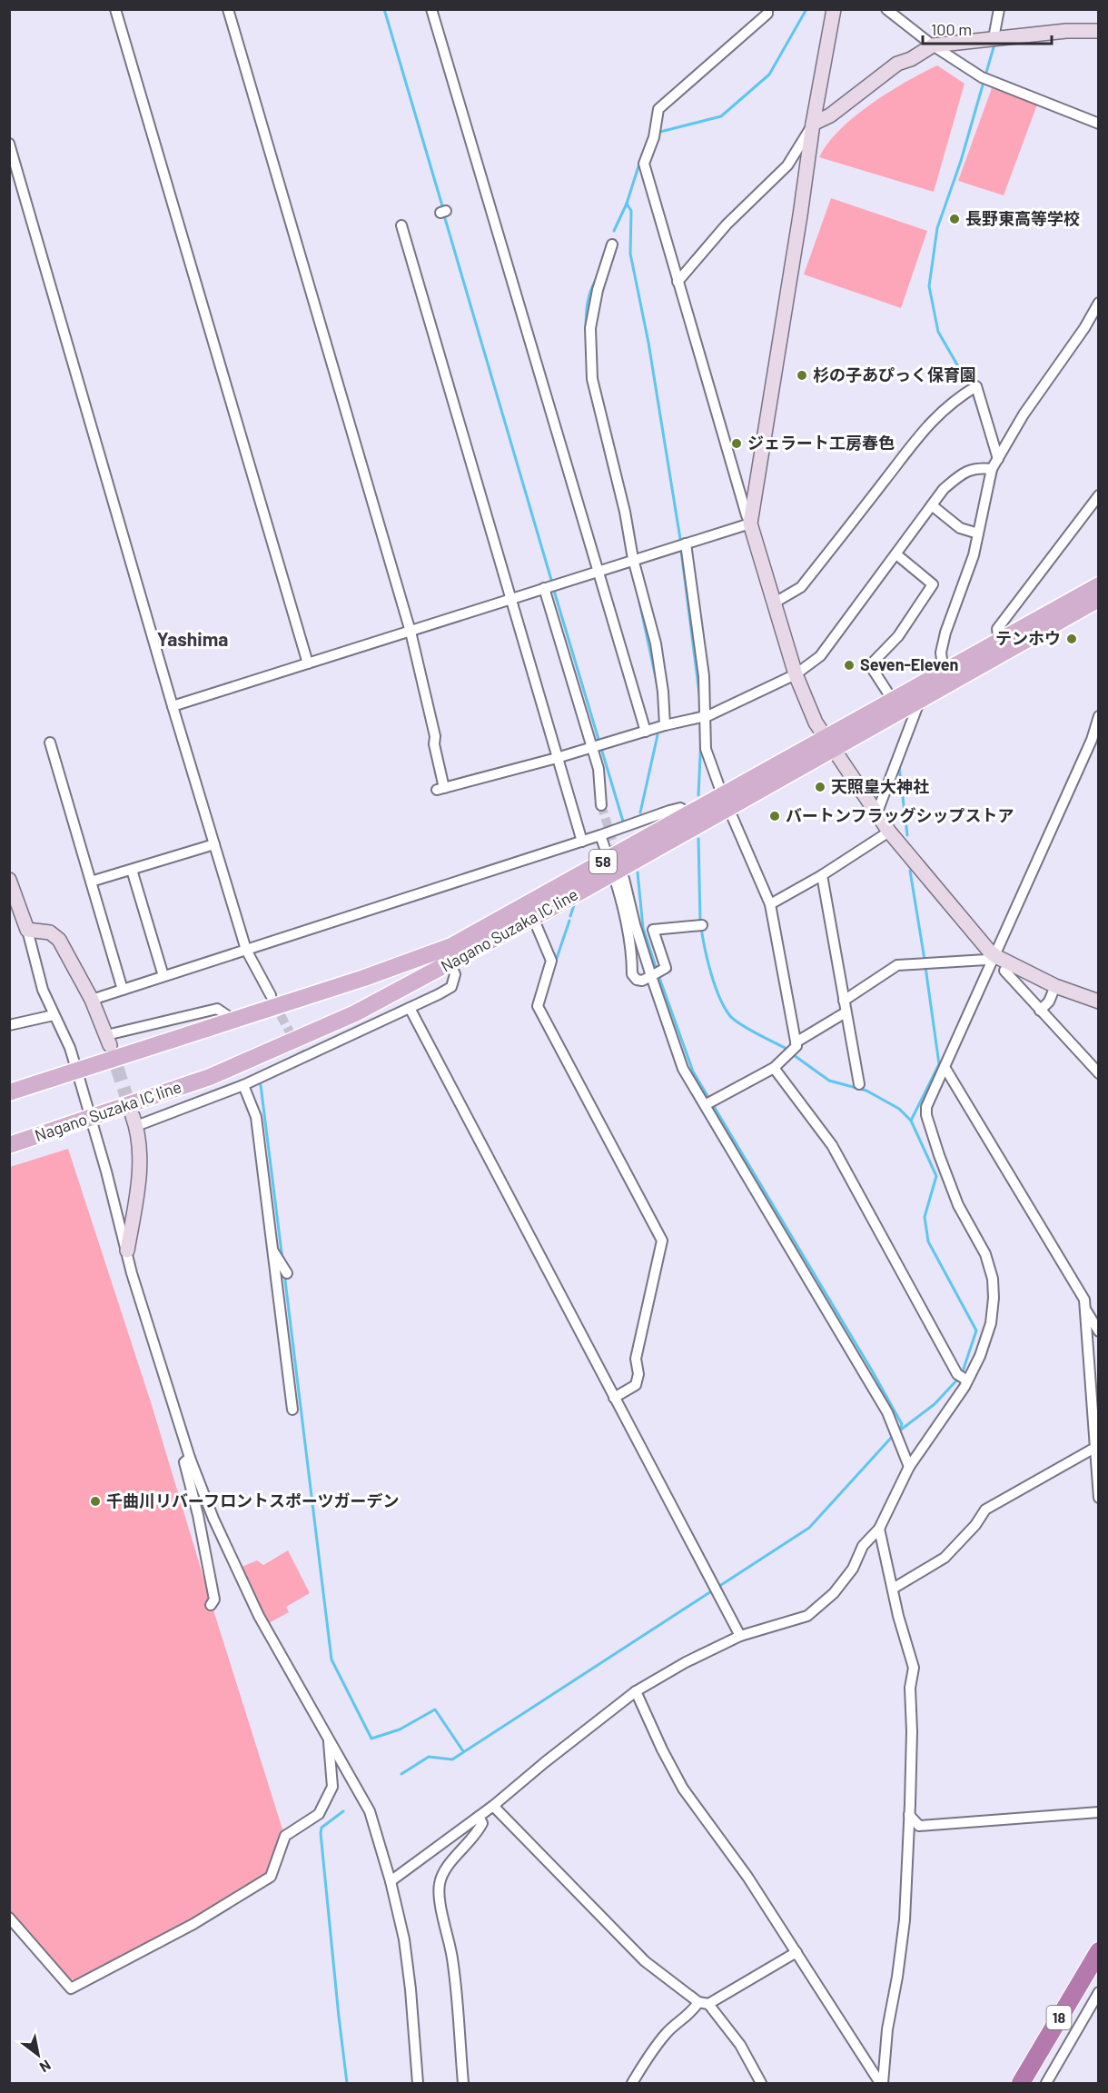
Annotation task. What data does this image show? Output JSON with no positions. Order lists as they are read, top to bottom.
{
  "streets": {
    "highway": ["18"],
    "main road": ["58", "Nagano Suzaka IC line"]
  },
  "districts": ["Yashima"],
  "places": [
    "長野東高等学校",
    "杉の子あぴっく保育園",
    "ジェラート工房春色",
    "テンホウ",
    "Seven-Eleven",
    "天照皇大神社",
    "バートンフラッグシップストア",
    "千曲川リバーフロントスポーツガーデン"
  ],
  "scale_bar": "100 m",
  "north": "bottom right"
}
